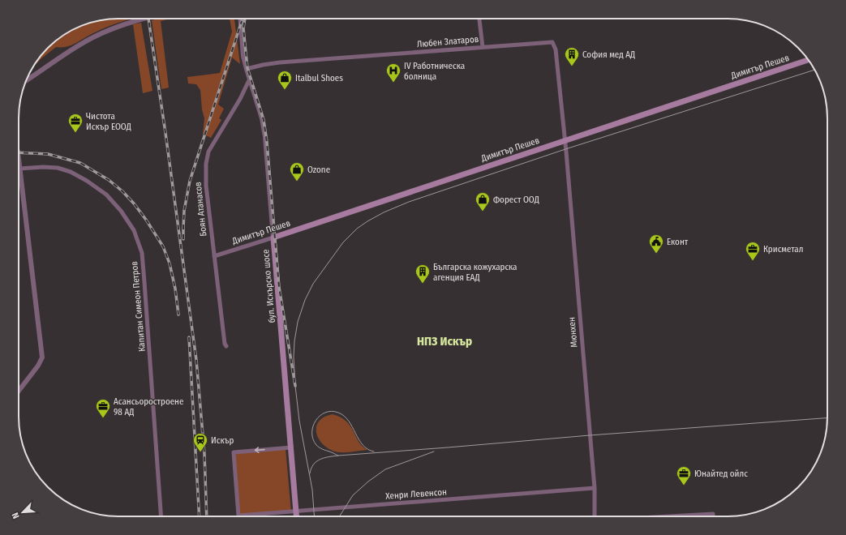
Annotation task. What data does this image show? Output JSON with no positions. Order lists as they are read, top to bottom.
{
  "streets": {
    "main road": ["Димитър Пешев", "бул. Искърско шосе"],
    "street": [
      "Любен Златаров",
      "Боян Атанасов",
      "Капитан Симеон Петров",
      "Мюнхен",
      "Хенри Левенсон"
    ]
  },
  "crossings": [
    ["Любен Златаров", "Димитър Пешев"],
    ["Любен Златаров", "бул. Искърско шосе"],
    ["Любен Златаров", "Мюнхен"],
    ["Димитър Пешев", "Боян Атанасов"],
    ["Димитър Пешев", "бул. Искърско шосе"],
    ["Димитър Пешев", "Мюнхен"],
    ["Боян Атанасов", "бул. Искърско шосе"],
    ["бул. Искърско шосе", "Хенри Левенсон"],
    ["Мюнхен", "Хенри Левенсон"]
  ],
  "districts": ["НПЗ Искър"],
  "places": {
    "building": ["София мед АД", "Българска кожухарска агенция ЕАД"],
    "hospital": ["IV Работническа болница"],
    "shop": ["Italbul Shoes", "Ozone", "Форест ООД"],
    "office": [
      "Чистота Искър ЕООД",
      "Крисметал",
      "Асансьоростроене 98 АД",
      "Юнайтед ойлс"
    ],
    "public building": ["Еконт"],
    "station": ["Искър"]
  },
  "north": "bottom left"
}
